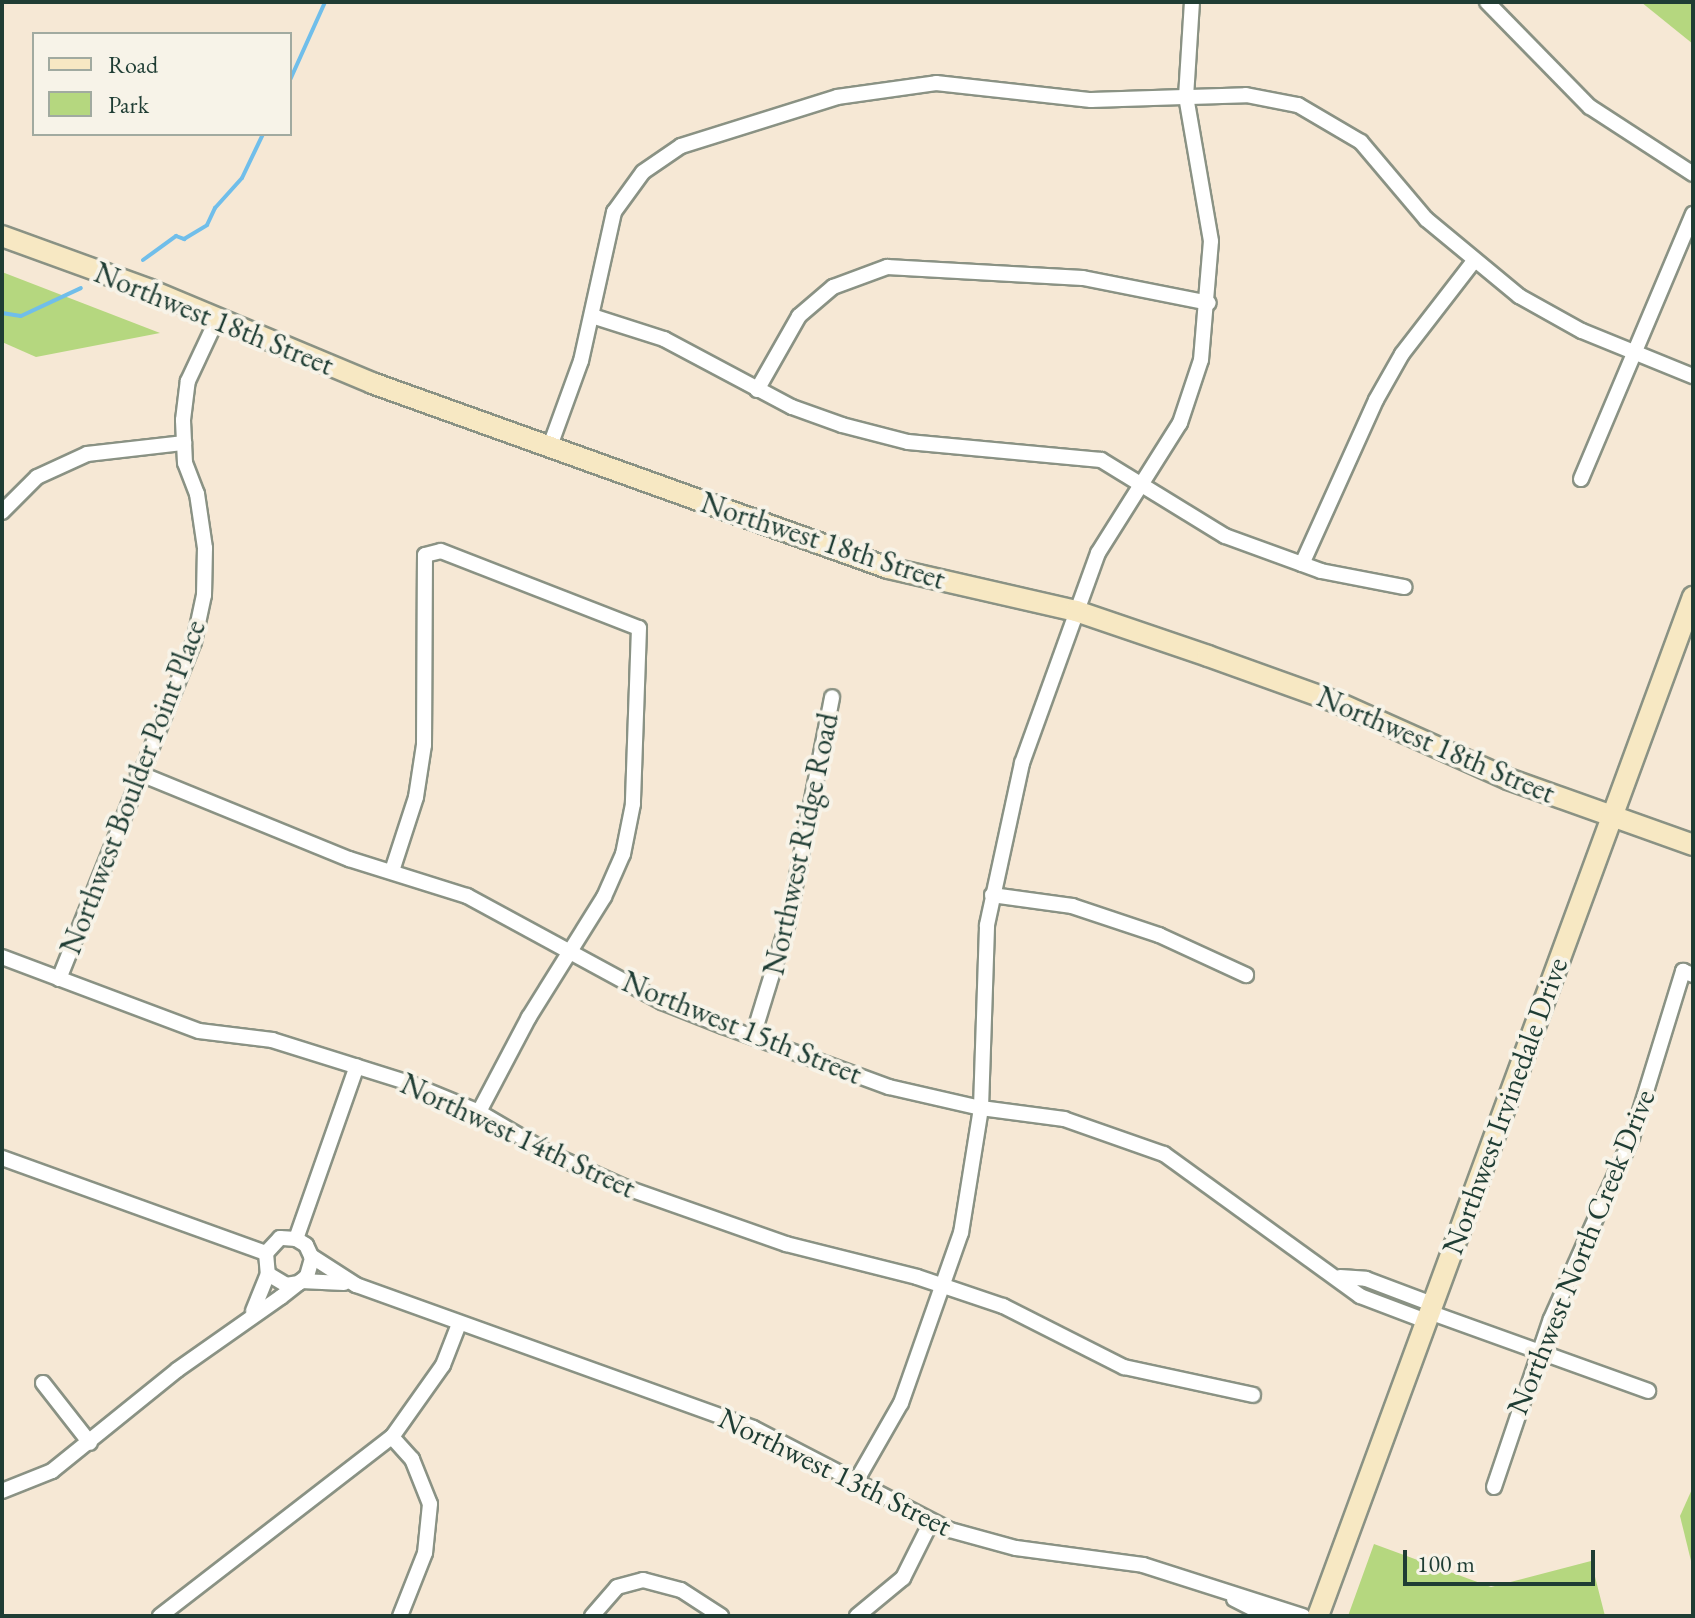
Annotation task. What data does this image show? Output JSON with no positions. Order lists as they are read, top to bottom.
{
  "streets": {
    "street": [
      "Northwest 18th Street",
      "Northwest Boulder Point Place",
      "Northwest Ridge Road",
      "Northwest 15th Street",
      "Northwest Irvinedale Drive",
      "Northwest 14th Street",
      "Northwest North Creek Drive",
      "Northwest 13th Street"
    ]
  },
  "crossings": [
    ["Northwest 18th Street", "Northwest Boulder Point Place"],
    ["Northwest 18th Street", "Northwest Irvinedale Drive"],
    ["Northwest Boulder Point Place", "Northwest 15th Street"],
    ["Northwest Boulder Point Place", "Northwest 14th Street"],
    ["Northwest Ridge Road", "Northwest 15th Street"],
    ["Northwest 15th Street", "Northwest Irvinedale Drive"],
    ["Northwest 15th Street", "Northwest North Creek Drive"]
  ],
  "legend": ["Road", "Park"],
  "scale_bar": "100 m"
}
